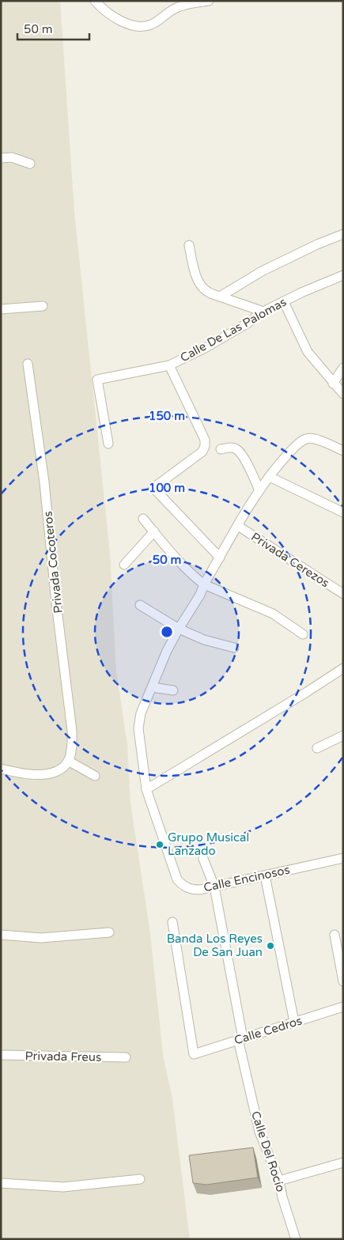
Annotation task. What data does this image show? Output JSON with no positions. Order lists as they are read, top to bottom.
{
  "streets": {
    "street": [
      "Calle De Las Palomas",
      "Privada Cerezos",
      "Privada Cocoteros",
      "Calle Encinosos",
      "Calle Cedros",
      "Privada Freus",
      "Calle Del Rocío"
    ]
  },
  "crossings": [
    ["Privada Cerezos", "Calle Encinosos"],
    ["Calle Encinosos", "Calle Del Rocío"],
    ["Calle Cedros", "Calle Del Rocío"]
  ],
  "places": ["Grupo Musical Lanzado", "Banda Los Reyes De San Juan"],
  "scale_bar": "50 m",
  "rings": ["150 m", "100 m", "50 m"]
}
